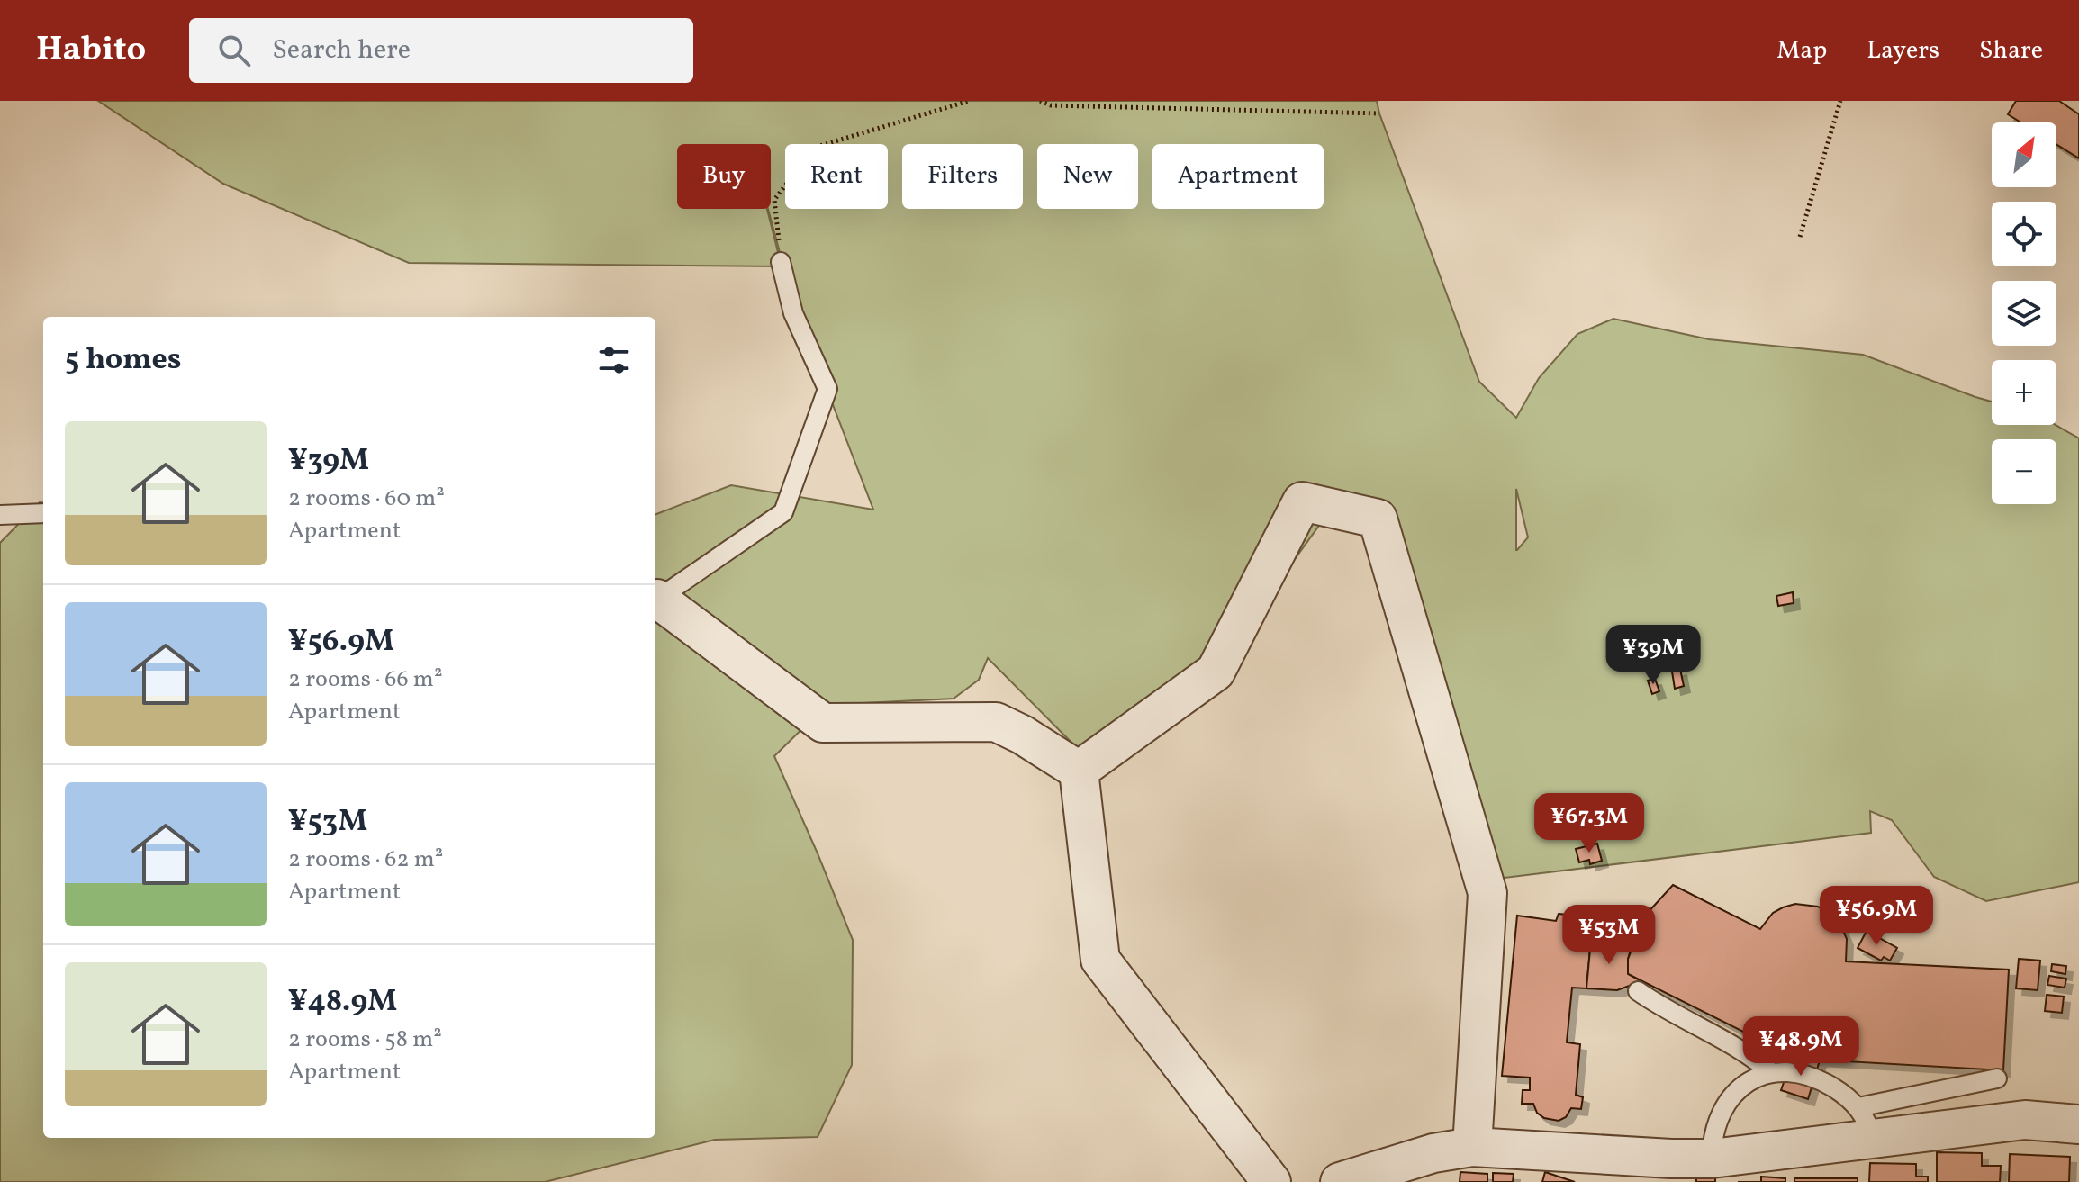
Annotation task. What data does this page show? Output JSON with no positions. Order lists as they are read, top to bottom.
{
  "north": "top right",
  "page": {
    "header": "Habito",
    "search": "Search here",
    "nav": ["Map", "Layers", "Share"],
    "map_buttons": ["+", "−"],
    "chip": [
      "Buy",
      "Rent",
      "Filters",
      "New",
      "Apartment"
    ],
    "heading": "5 homes",
    "list": [
      {
        "name": "¥39M",
        "note": "2 rooms · 60 m² · Apartment"
      },
      {
        "name": "¥56.9M",
        "note": "2 rooms · 66 m² · Apartment"
      },
      {
        "name": "¥53M",
        "note": "2 rooms · 62 m² · Apartment"
      },
      {
        "name": "¥48.9M",
        "note": "2 rooms · 58 m² · Apartment"
      }
    ],
    "price": [
      "¥39M",
      "¥67.3M",
      "¥56.9M",
      "¥53M",
      "¥48.9M"
    ]
  }
}
